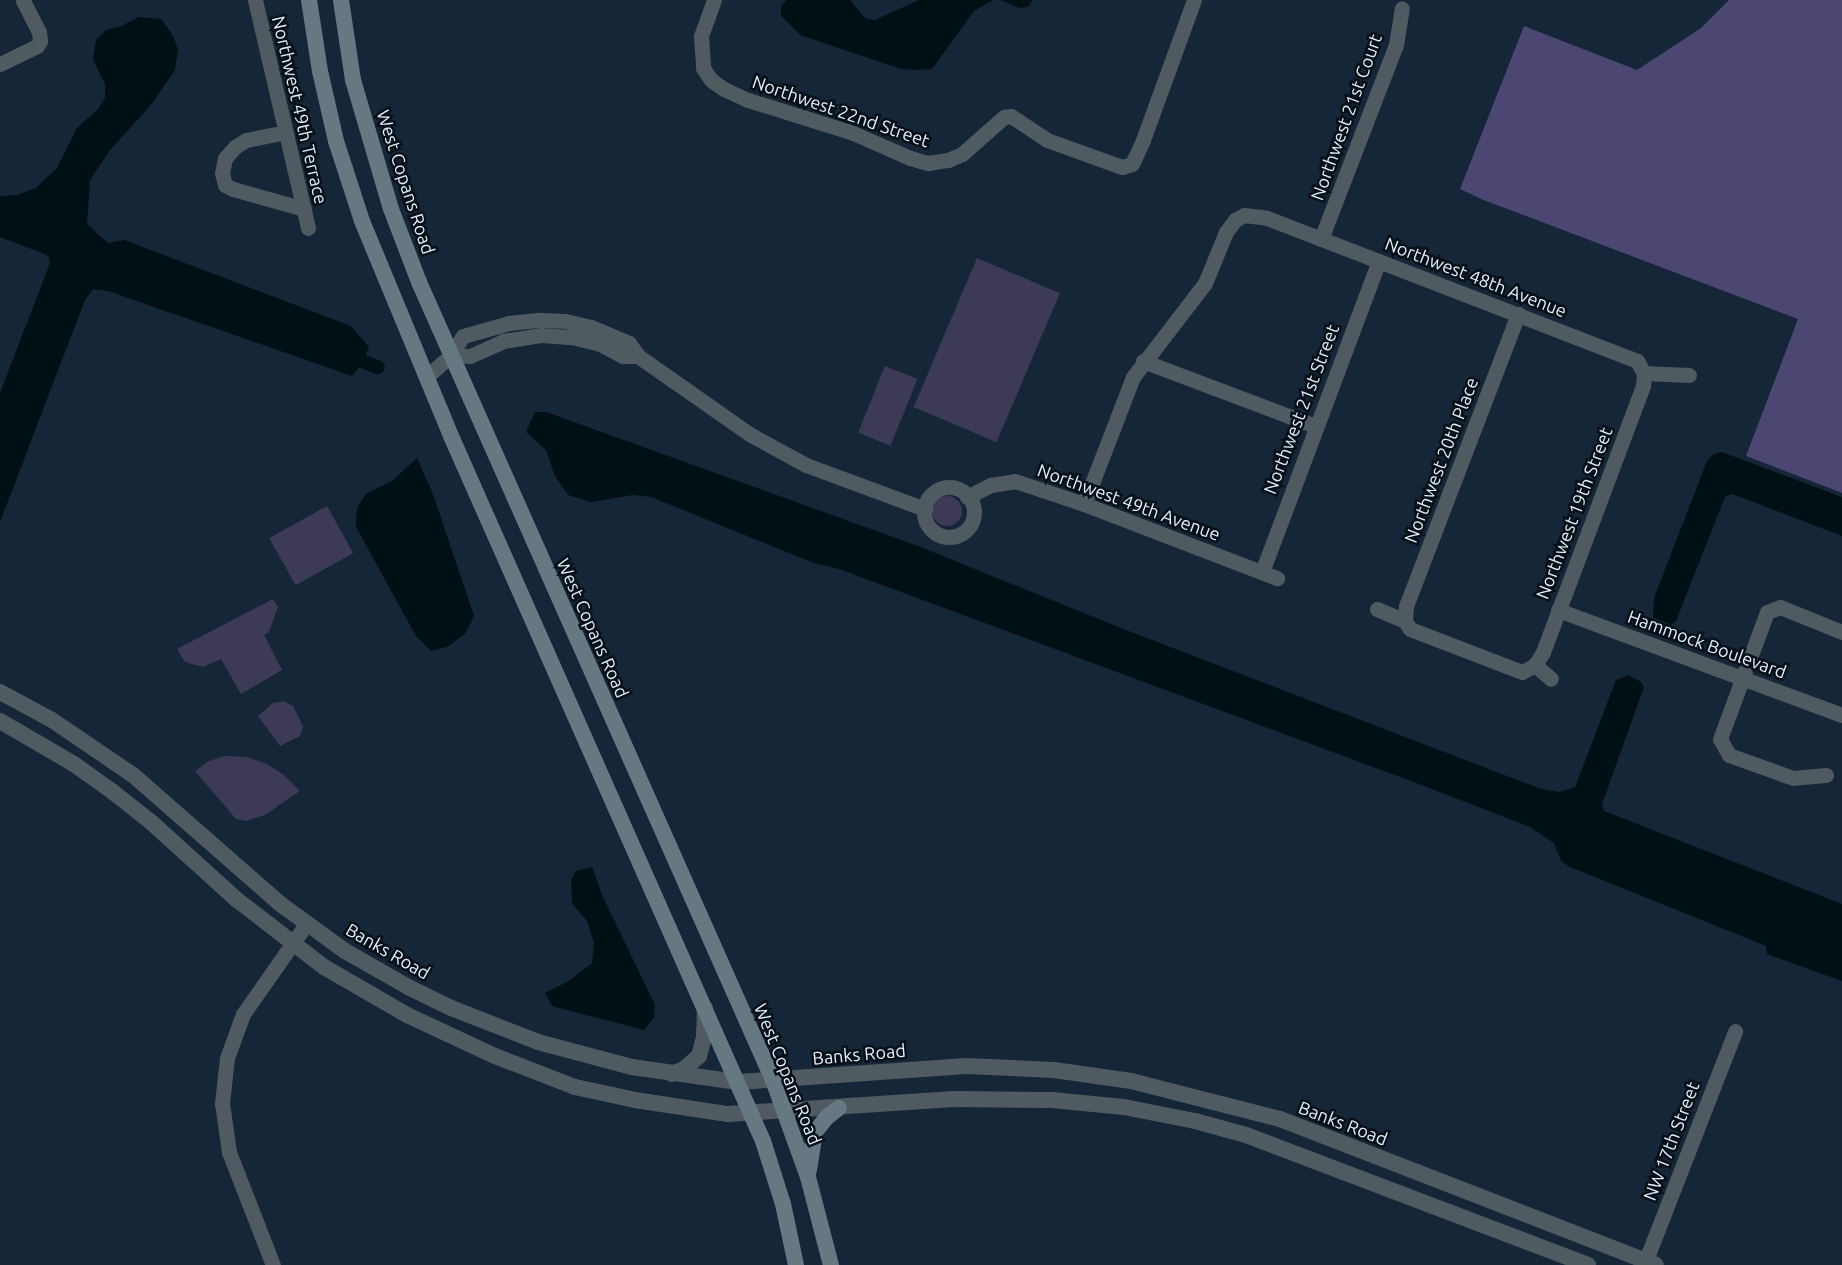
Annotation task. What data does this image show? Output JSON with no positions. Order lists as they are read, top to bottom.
{
  "streets": {
    "main road": ["West Copans Road"],
    "street": [
      "Northwest 49th Terrace",
      "Northwest 22nd Street",
      "Northwest 21st Court",
      "Northwest 48th Avenue",
      "Northwest 21st Street",
      "Northwest 20th Place",
      "Northwest 49th Avenue",
      "Northwest 19th Street",
      "Hammock Boulevard",
      "Banks Road",
      "NW 17th Street"
    ]
  },
  "crossings": [
    ["Northwest 21st Court", "Northwest 48th Avenue"],
    ["West Copans Road", "Banks Road"],
    ["Northwest 48th Avenue", "Northwest 21st Street"],
    ["Northwest 48th Avenue", "Northwest 20th Place"],
    ["Northwest 48th Avenue", "Northwest 19th Street"],
    ["Northwest 21st Street", "Northwest 49th Avenue"],
    ["Northwest 19th Street", "Hammock Boulevard"],
    ["Banks Road", "NW 17th Street"]
  ]
}
